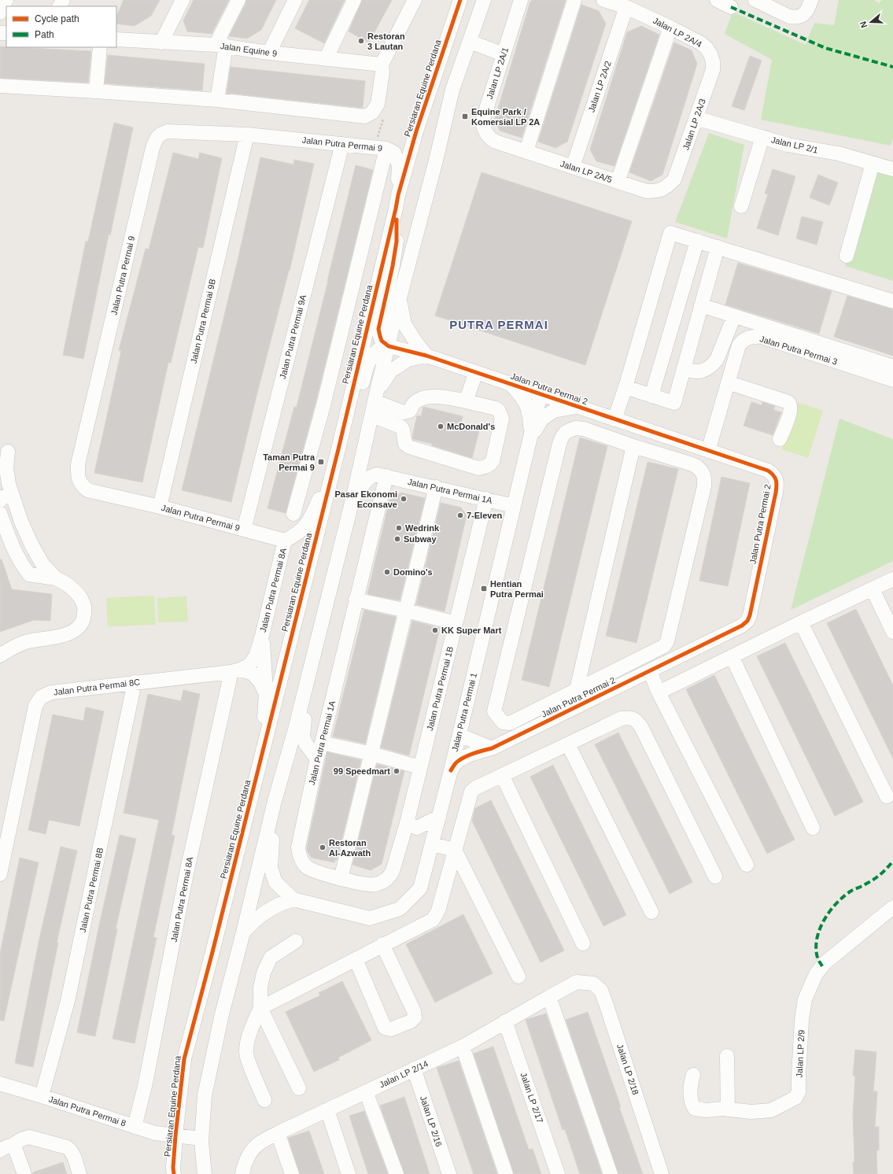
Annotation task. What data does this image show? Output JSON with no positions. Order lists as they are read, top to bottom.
{
  "streets": {
    "street": [
      "Jalan LP 2A/4",
      "Jalan Equine 9",
      "Jalan LP 2A/1",
      "Jalan LP 2A/2",
      "Persiaran Equine Perdana",
      "Jalan LP 2A/3",
      "Jalan Putra Permai 9",
      "Jalan LP 2/1",
      "Jalan LP 2A/5",
      "Jalan Putra Permai 9B",
      "Jalan Putra Permai 9A",
      "Jalan Putra Permai 3",
      "Jalan Putra Permai 2",
      "Jalan Putra Permai 1A",
      "Jalan Putra Permai 8A",
      "Jalan Putra Permai 8C",
      "Jalan Putra Permai 1B",
      "Jalan Putra Permai 1",
      "Jalan Putra Permai 8B",
      "Jalan LP 2/9",
      "Jalan LP 2/18",
      "Jalan LP 2/14",
      "Jalan LP 2/17",
      "Jalan Putra Permai 8",
      "Jalan LP 2/16"
    ]
  },
  "crossings": [
    ["Jalan LP 2A/4", "Jalan LP 2A/2"],
    ["Jalan LP 2A/4", "Jalan LP 2A/3"],
    ["Jalan LP 2A/1", "Jalan LP 2A/5"],
    ["Jalan LP 2A/2", "Jalan LP 2A/5"],
    ["Persiaran Equine Perdana", "Jalan Putra Permai 9"],
    ["Persiaran Equine Perdana", "Jalan Putra Permai 8A"],
    ["Persiaran Equine Perdana", "Jalan Putra Permai 8"],
    ["Jalan LP 2A/3", "Jalan LP 2/1"],
    ["Jalan LP 2A/3", "Jalan LP 2A/5"],
    ["Jalan Putra Permai 9", "Jalan Putra Permai 9B"],
    ["Jalan Putra Permai 9", "Jalan Putra Permai 9A"],
    ["Jalan Putra Permai 9", "Jalan Putra Permai 8A"],
    ["Jalan Putra Permai 3", "Jalan Putra Permai 2"],
    ["Jalan Putra Permai 2", "Jalan Putra Permai 1"],
    ["Jalan Putra Permai 1A", "Jalan Putra Permai 1B"],
    ["Jalan Putra Permai 1A", "Jalan Putra Permai 1"],
    ["Jalan Putra Permai 8A", "Jalan Putra Permai 8C"],
    ["Jalan Putra Permai 8A", "Jalan Putra Permai 8"],
    ["Jalan Putra Permai 8C", "Jalan Putra Permai 8B"],
    ["Jalan Putra Permai 8B", "Jalan Putra Permai 8"],
    ["Jalan LP 2/18", "Jalan LP 2/14"],
    ["Jalan LP 2/14", "Jalan LP 2/17"],
    ["Jalan LP 2/14", "Jalan LP 2/16"]
  ],
  "districts": ["PUTRA PERMAI"],
  "places": {
    "other": [
      "Restoran 3 Lautan",
      "McDonald's",
      "Pasar Ekonomi Econsave",
      "7-Eleven",
      "Wedrink",
      "Subway",
      "Domino's",
      "KK Super Mart",
      "99 Speedmart",
      "Restoran Al-Azwath"
    ],
    "transit": ["Equine Park / Komersial LP 2A", "Taman Putra Permai 9", "Hentian Putra Permai"]
  },
  "legend": ["Cycle path", "Path"],
  "north": "left"
}
